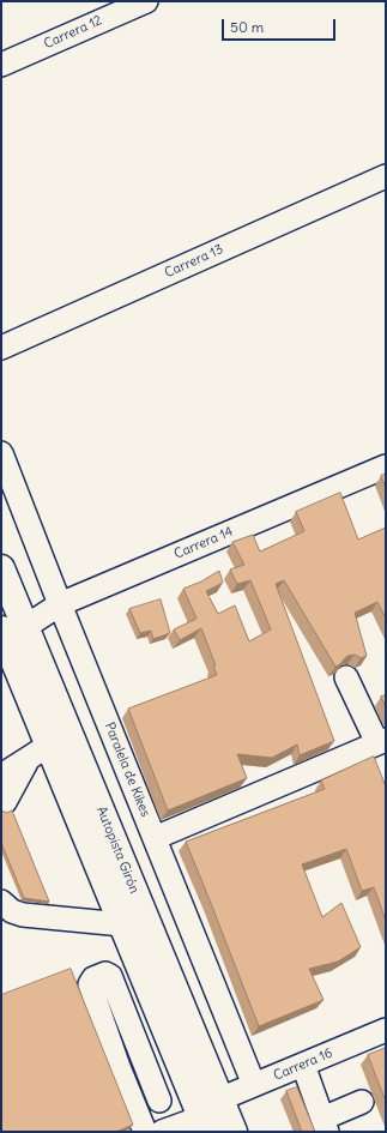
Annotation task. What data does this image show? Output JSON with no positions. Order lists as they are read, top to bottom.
{
  "streets": {
    "highway": ["Autopista Girón"],
    "street": [
      "Carrera 12",
      "Carrera 13",
      "Carrera 14",
      "Paralela de Kikes",
      "Carrera 16"
    ]
  },
  "crossings": [
    ["Carrera 14", "Paralela de Kikes"],
    ["Carrera 14", "Autopista Girón"],
    ["Paralela de Kikes", "Carrera 16"],
    ["Autopista Girón", "Carrera 16"]
  ],
  "scale_bar": "50 m"
}
